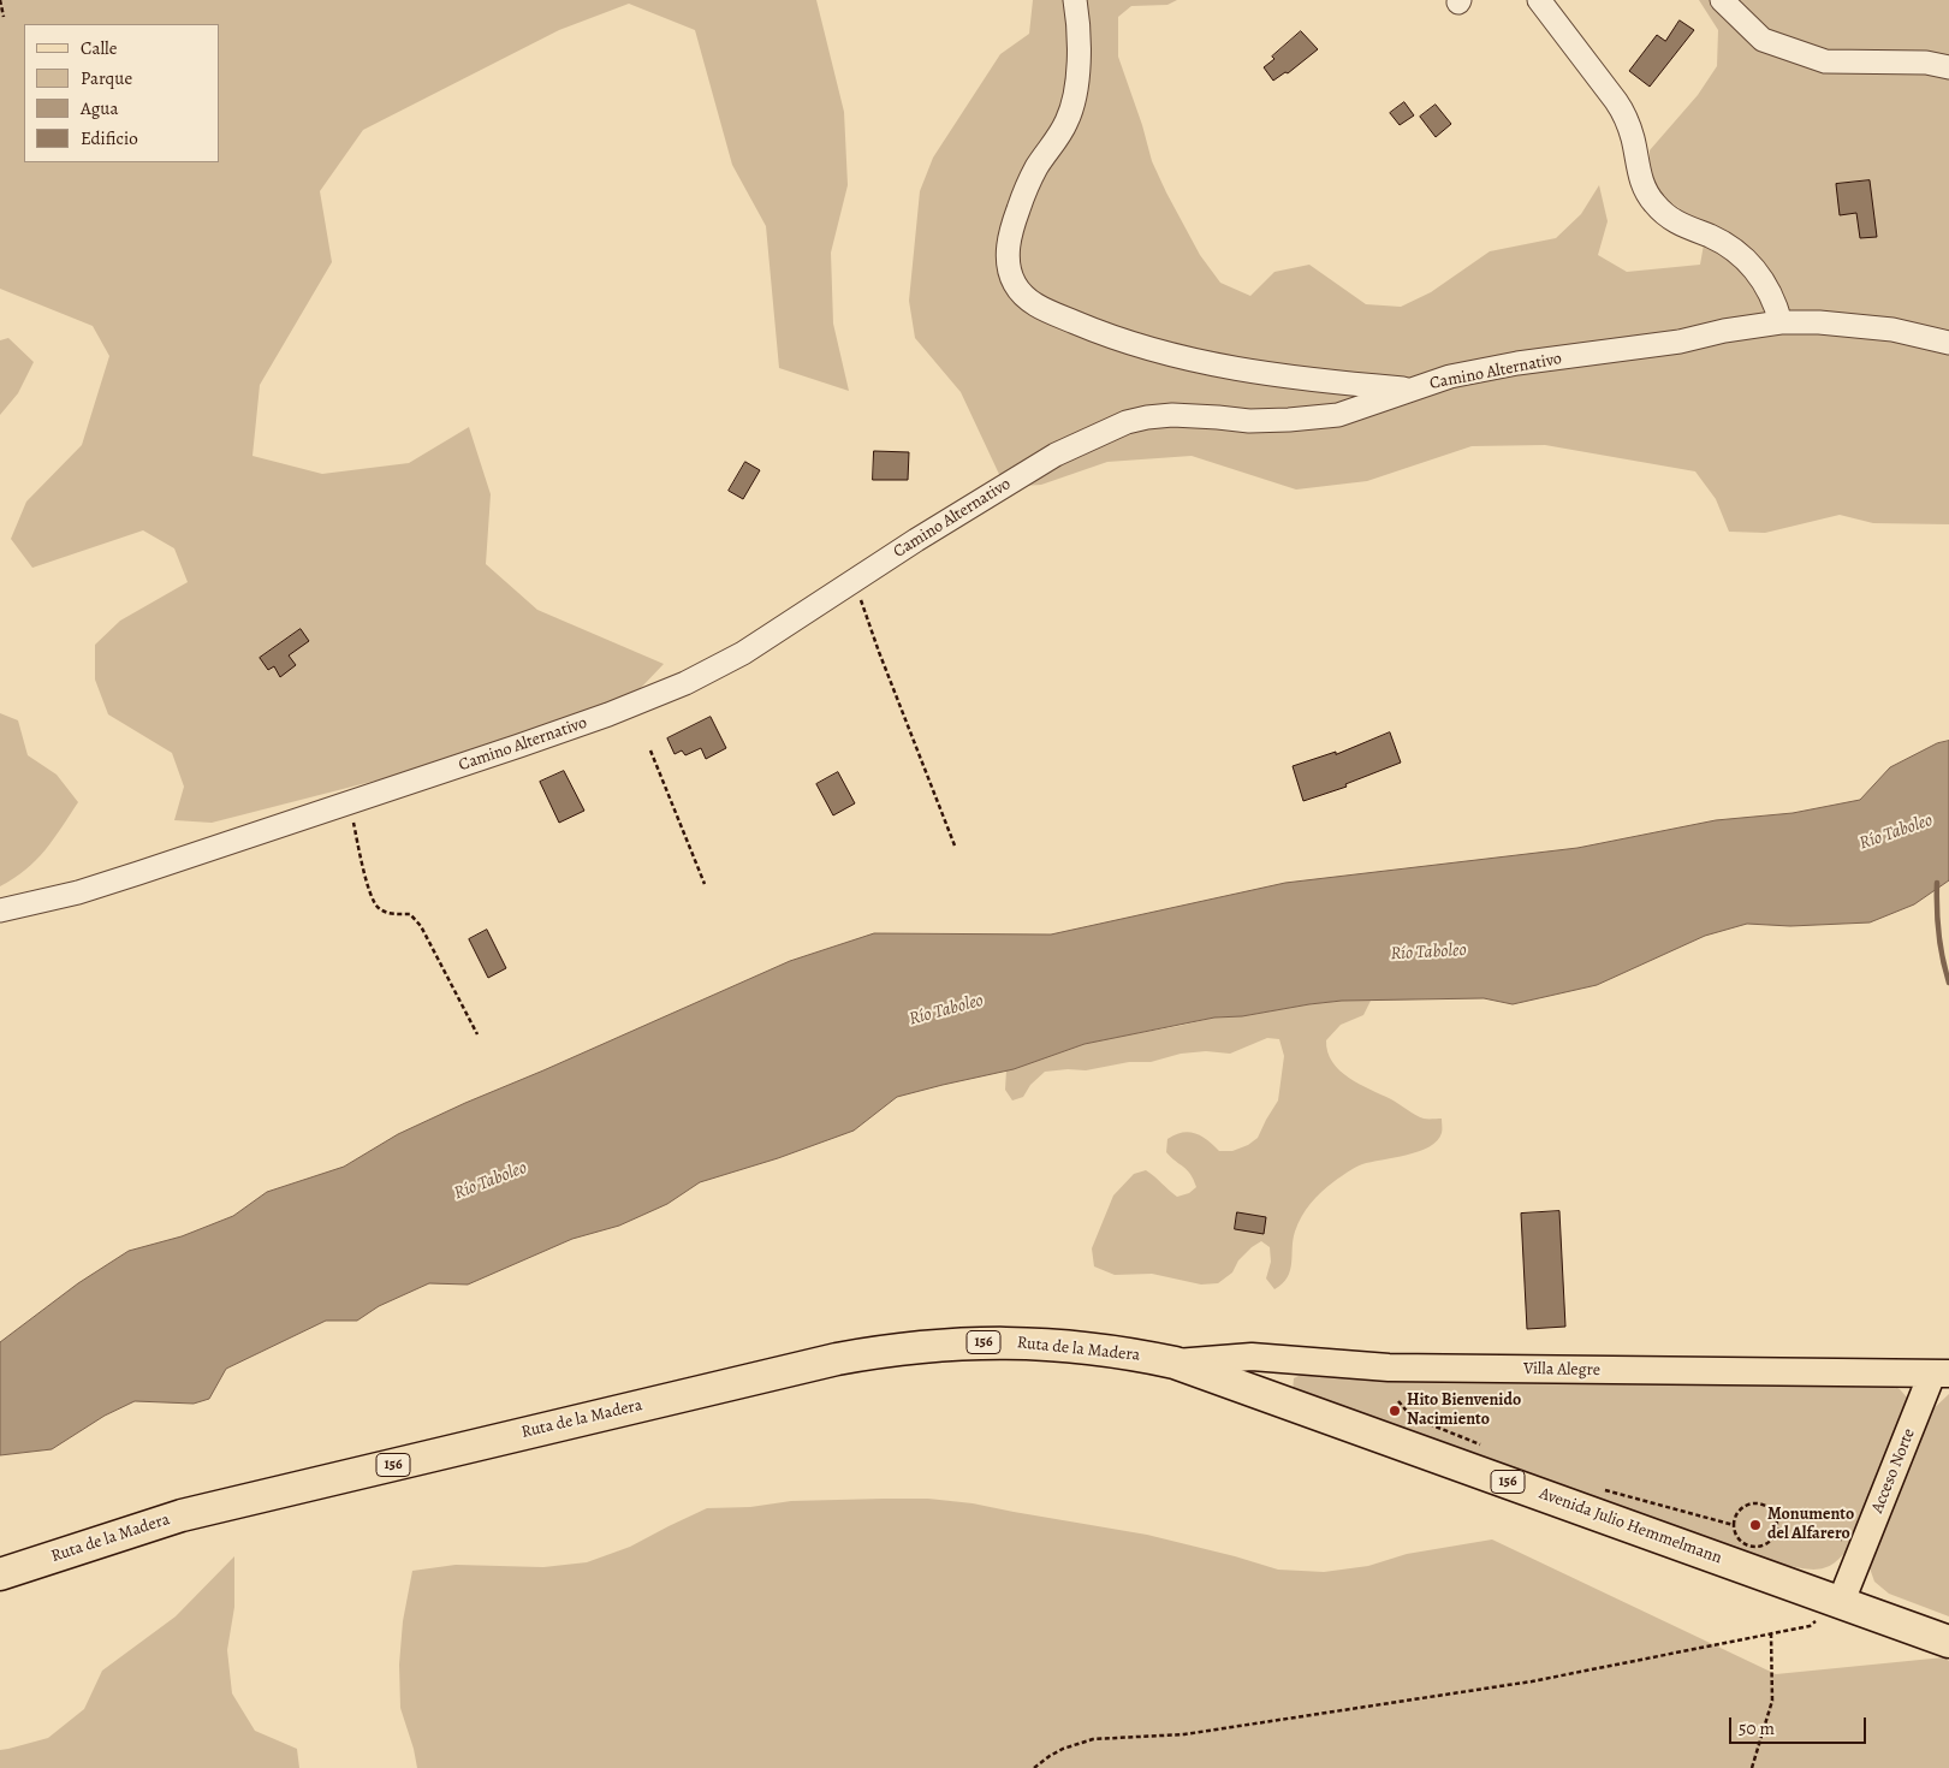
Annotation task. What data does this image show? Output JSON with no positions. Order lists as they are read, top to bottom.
{
  "streets": {
    "highway": ["156", "Ruta de la Madera", "Avenida Julio Hemmelmann"],
    "main road": ["Villa Alegre", "Acceso Norte"],
    "street": ["Camino Alternativo"]
  },
  "crossings": [
    ["Ruta de la Madera", "Villa Alegre"],
    ["Ruta de la Madera", "Avenida Julio Hemmelmann"],
    ["Villa Alegre", "Acceso Norte"],
    ["Villa Alegre", "Avenida Julio Hemmelmann"],
    ["Acceso Norte", "Avenida Julio Hemmelmann"]
  ],
  "water": ["Río Taboleo"],
  "places": ["Hito Bienvenido Nacimiento", "Monumento del Alfarero"],
  "legend": [
    "Calle",
    "Parque",
    "Agua",
    "Edificio"
  ],
  "scale_bar": "50 m"
}
